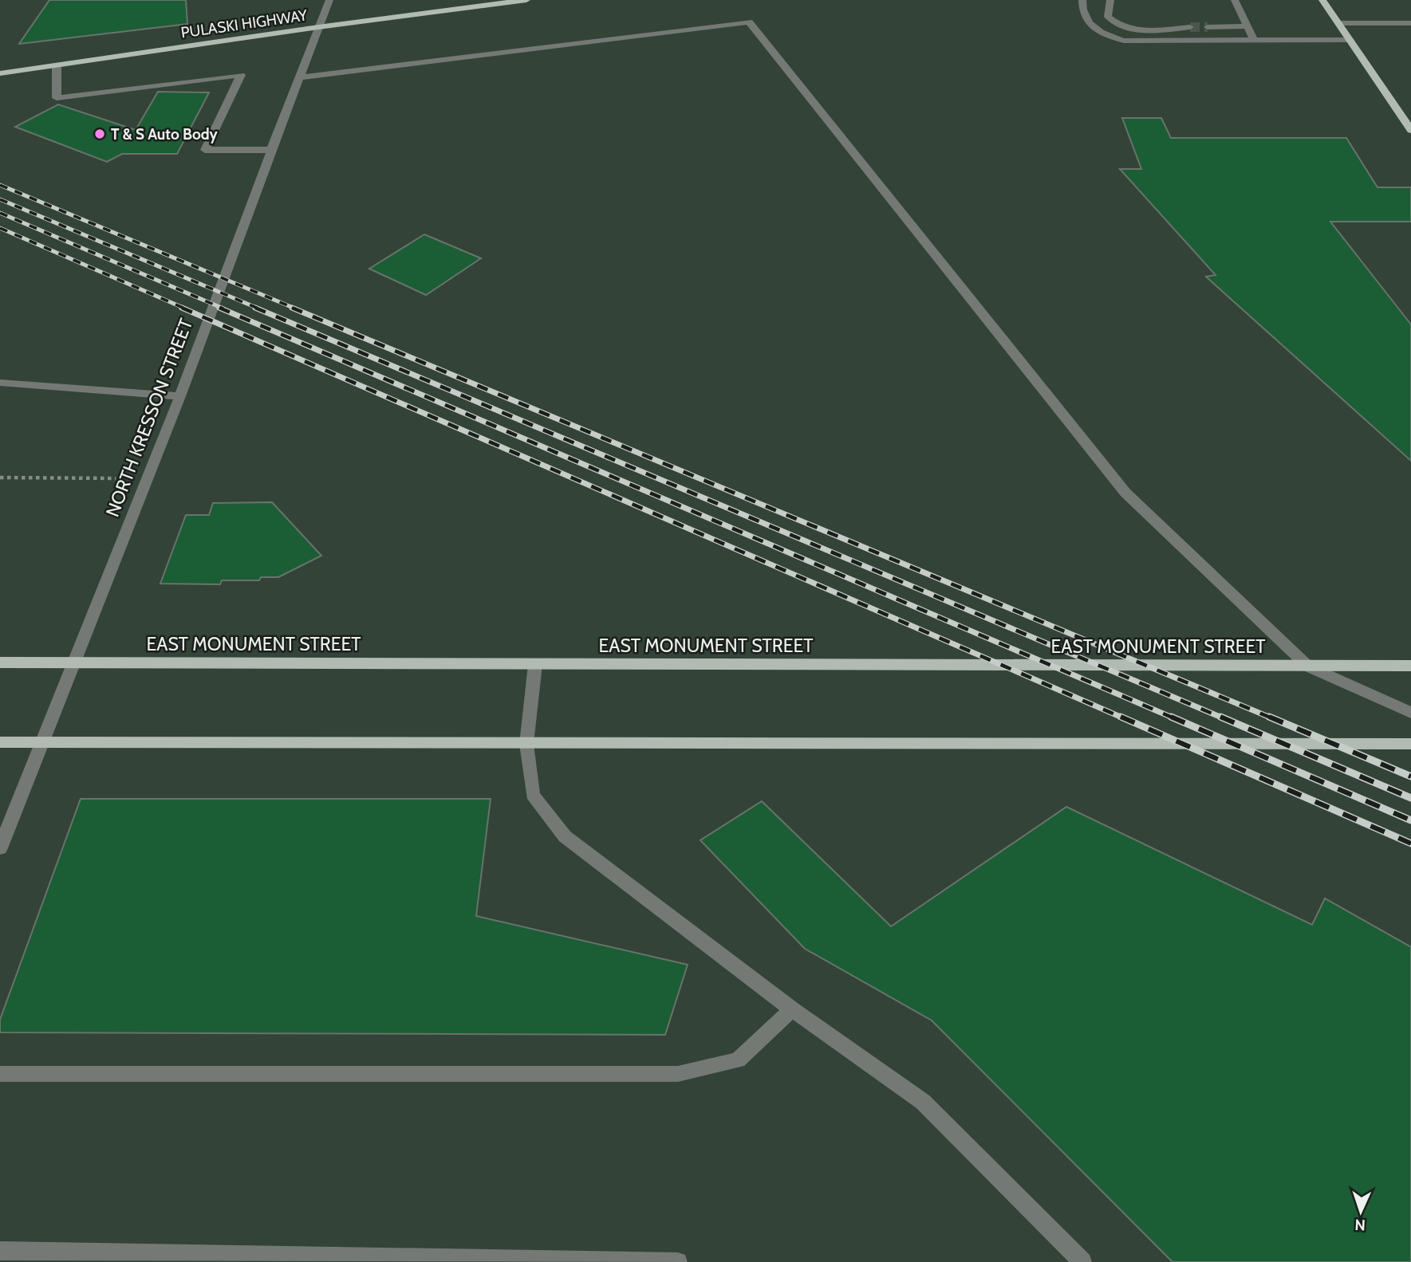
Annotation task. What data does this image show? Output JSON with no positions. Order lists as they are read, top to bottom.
{
  "streets": {
    "main road": ["PULASKI HIGHWAY", "EAST MONUMENT STREET"],
    "street": ["NORTH KRESSON STREET"]
  },
  "crossings": [
    ["PULASKI HIGHWAY", "NORTH KRESSON STREET"],
    ["NORTH KRESSON STREET", "EAST MONUMENT STREET"]
  ],
  "places": ["T & S Auto Body"],
  "north": "bottom"
}
